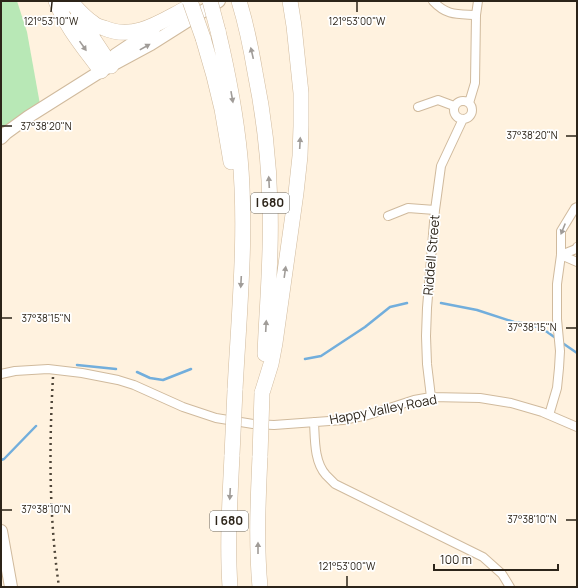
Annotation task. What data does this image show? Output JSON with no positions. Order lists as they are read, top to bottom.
{
  "streets": {
    "highway": ["I 680"],
    "street": ["Riddell Street", "Happy Valley Road"]
  },
  "crossings": [
    ["Riddell Street", "Happy Valley Road"]
  ],
  "scale_bar": "100 m",
  "coordinates": [
    "121°53'10\"W",
    "121°53'00\"W",
    "37°38'20\"N",
    "37°38'15\"N",
    "37°38'10\"N"
  ]
}
